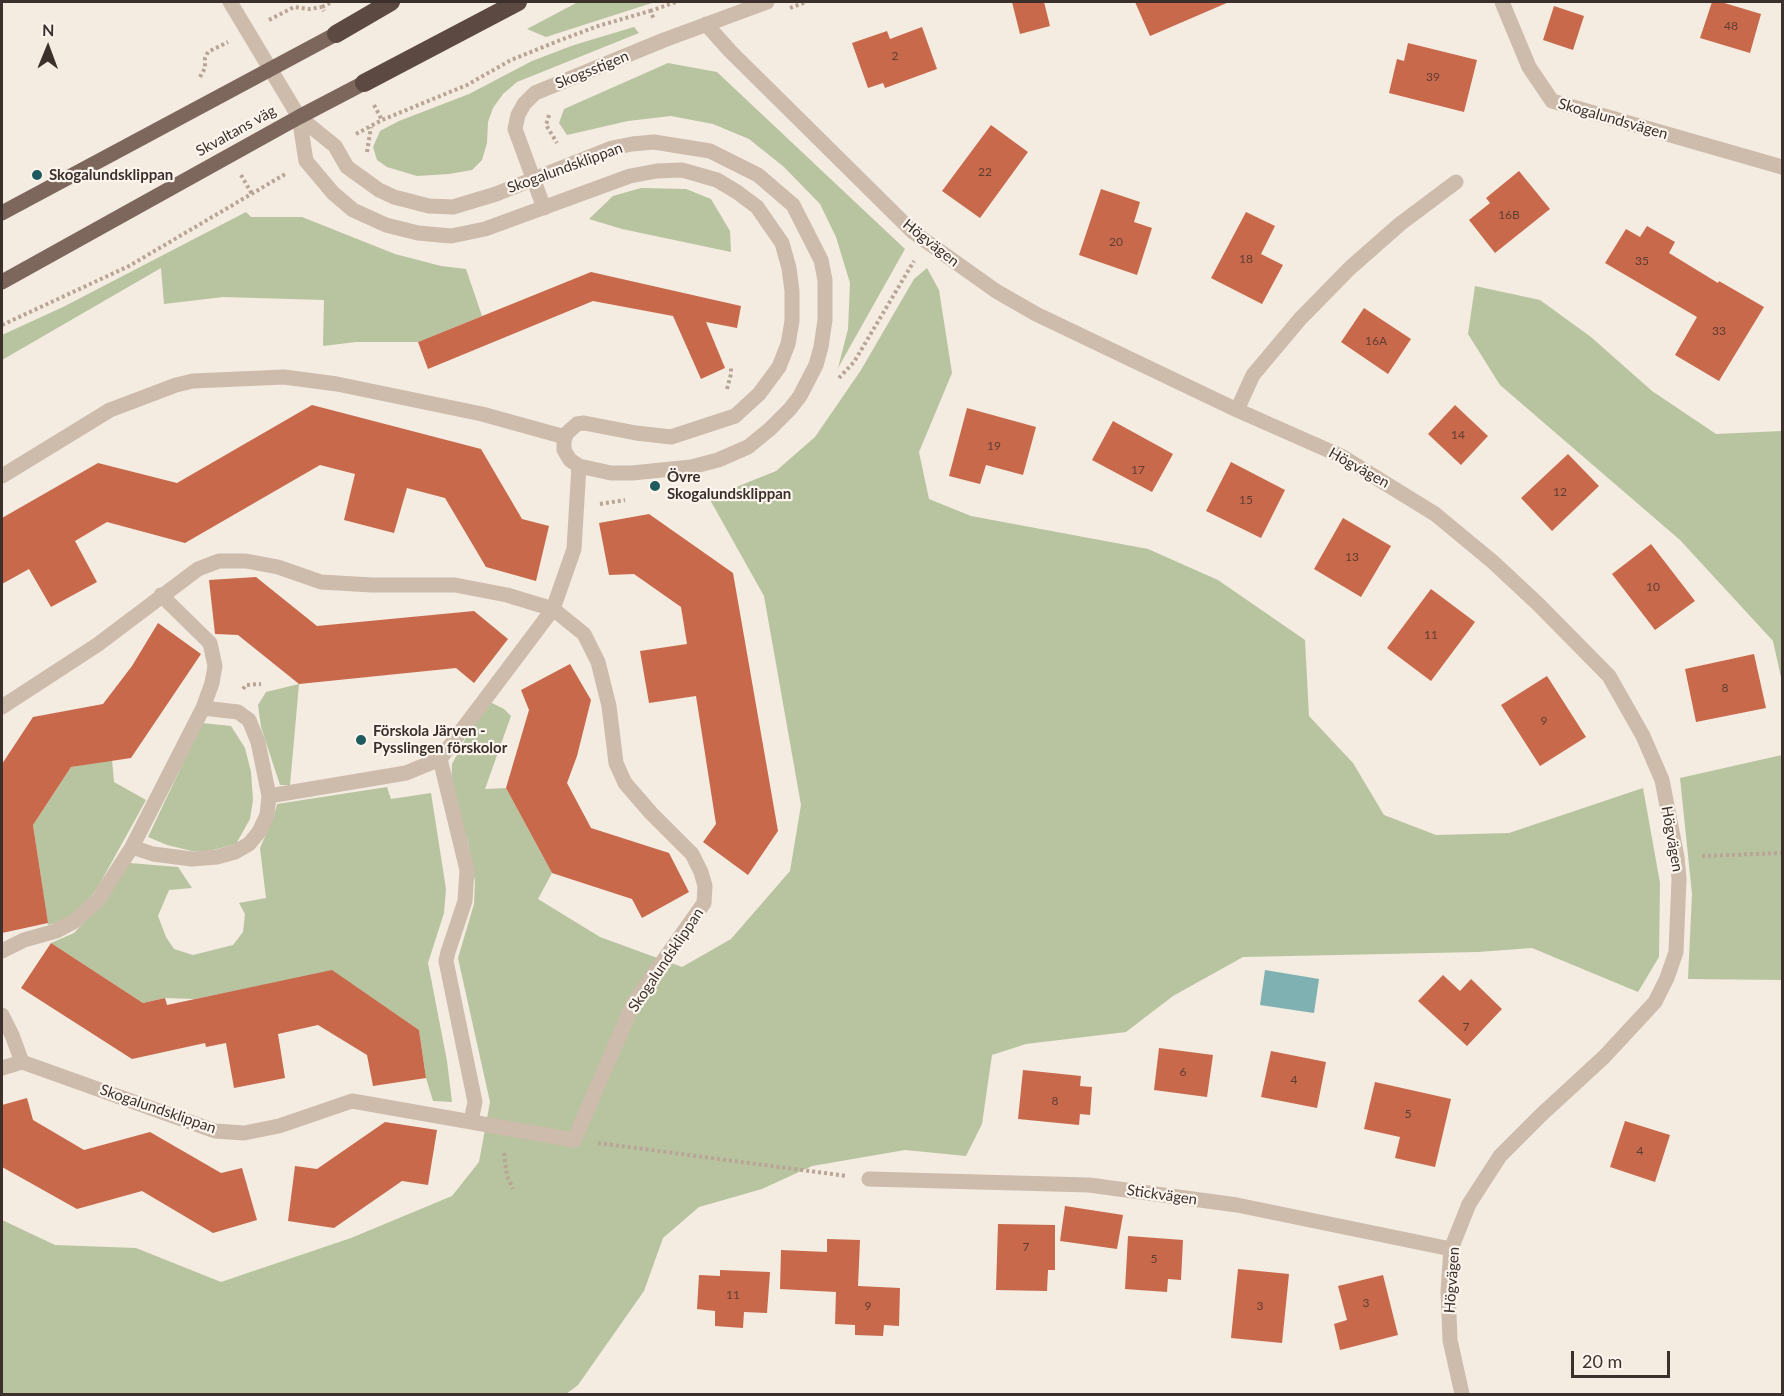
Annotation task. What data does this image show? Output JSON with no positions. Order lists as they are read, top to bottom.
{
  "streets": {
    "main road": ["Skvaltans väg"],
    "street": [
      "Skogsstigen",
      "Skogalundsvägen",
      "Skogalundsklippan",
      "Högvägen",
      "Stickvägen"
    ]
  },
  "crossings": [
    ["Skogsstigen", "Skogalundsklippan"],
    ["Skogsstigen", "Högvägen"],
    ["Skvaltans väg", "Skogalundsklippan"],
    ["Högvägen", "Stickvägen"]
  ],
  "places": ["Skogalundsklippan", "Övre Skogalundsklippan", "Förskola Järven - Pysslingen förskolor"],
  "house_numbers": [
    "48",
    "2",
    "39",
    "22",
    "16B",
    "20",
    "18",
    "35",
    "33",
    "16A",
    "14",
    "19",
    "17",
    "12",
    "15",
    "13",
    "10",
    "11",
    "8",
    "9",
    "7",
    "6",
    "4",
    "8",
    "5",
    "4",
    "7",
    "5",
    "11",
    "3",
    "9",
    "3"
  ],
  "scale_bar": "20 m",
  "north": "top"
}
